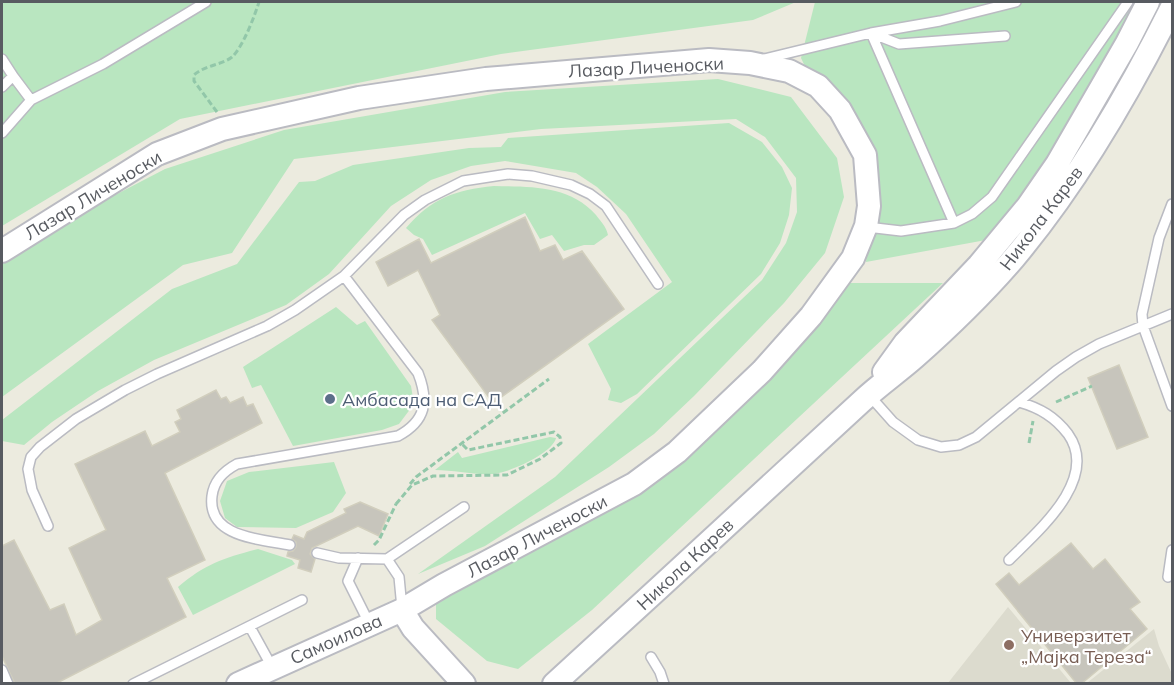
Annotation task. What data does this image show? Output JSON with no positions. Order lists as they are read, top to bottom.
{
  "streets": {
    "street": ["Лазар Личеноски", "Никола Карев", "Самоилова"]
  },
  "crossings": [
    ["Лазар Личеноски", "Самоилова"]
  ],
  "places": ["Амбасада на САД", "Универзитет „Мајка Тереза“"]
}
